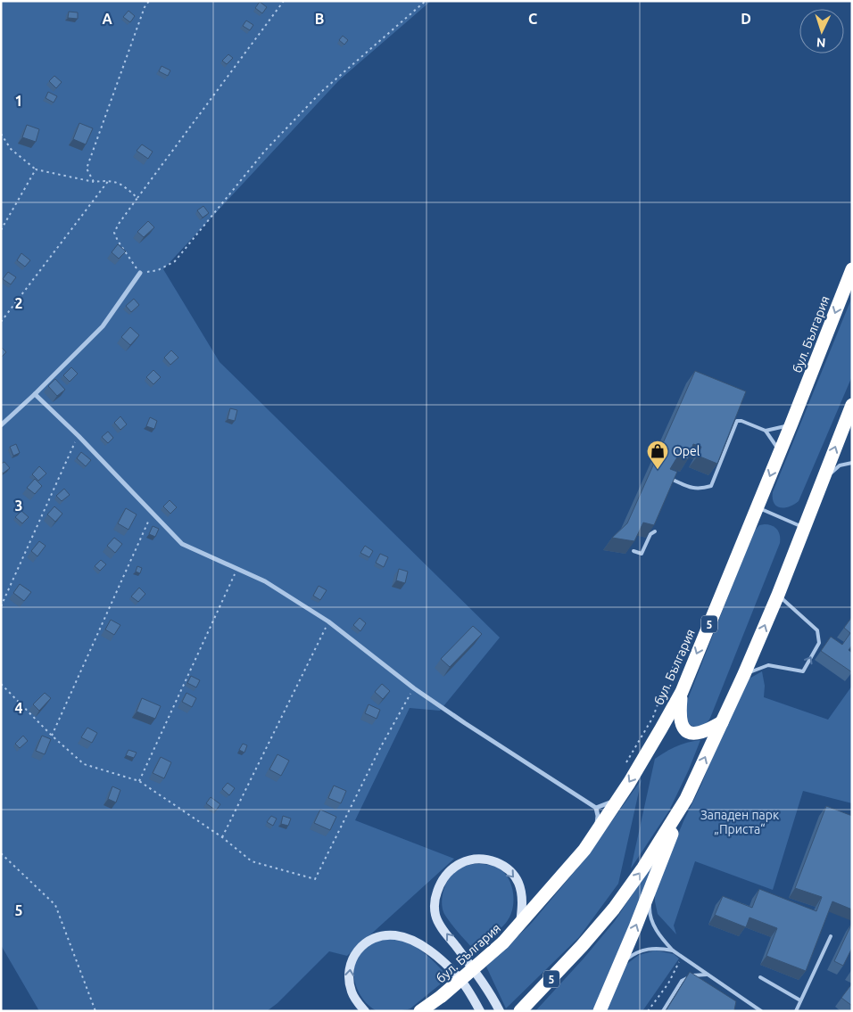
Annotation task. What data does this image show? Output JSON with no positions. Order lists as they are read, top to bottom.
{
  "streets": {
    "highway": ["бул. България", "5"]
  },
  "parks": ["Западен парк „Приста“"],
  "places": {
    "shop": ["Opel"]
  },
  "north": "bottom",
  "grid": {
    "columns": [
      "A",
      "B",
      "C",
      "D"
    ],
    "rows": [
      "1",
      "2",
      "3",
      "4",
      "5"
    ]
  }
}
